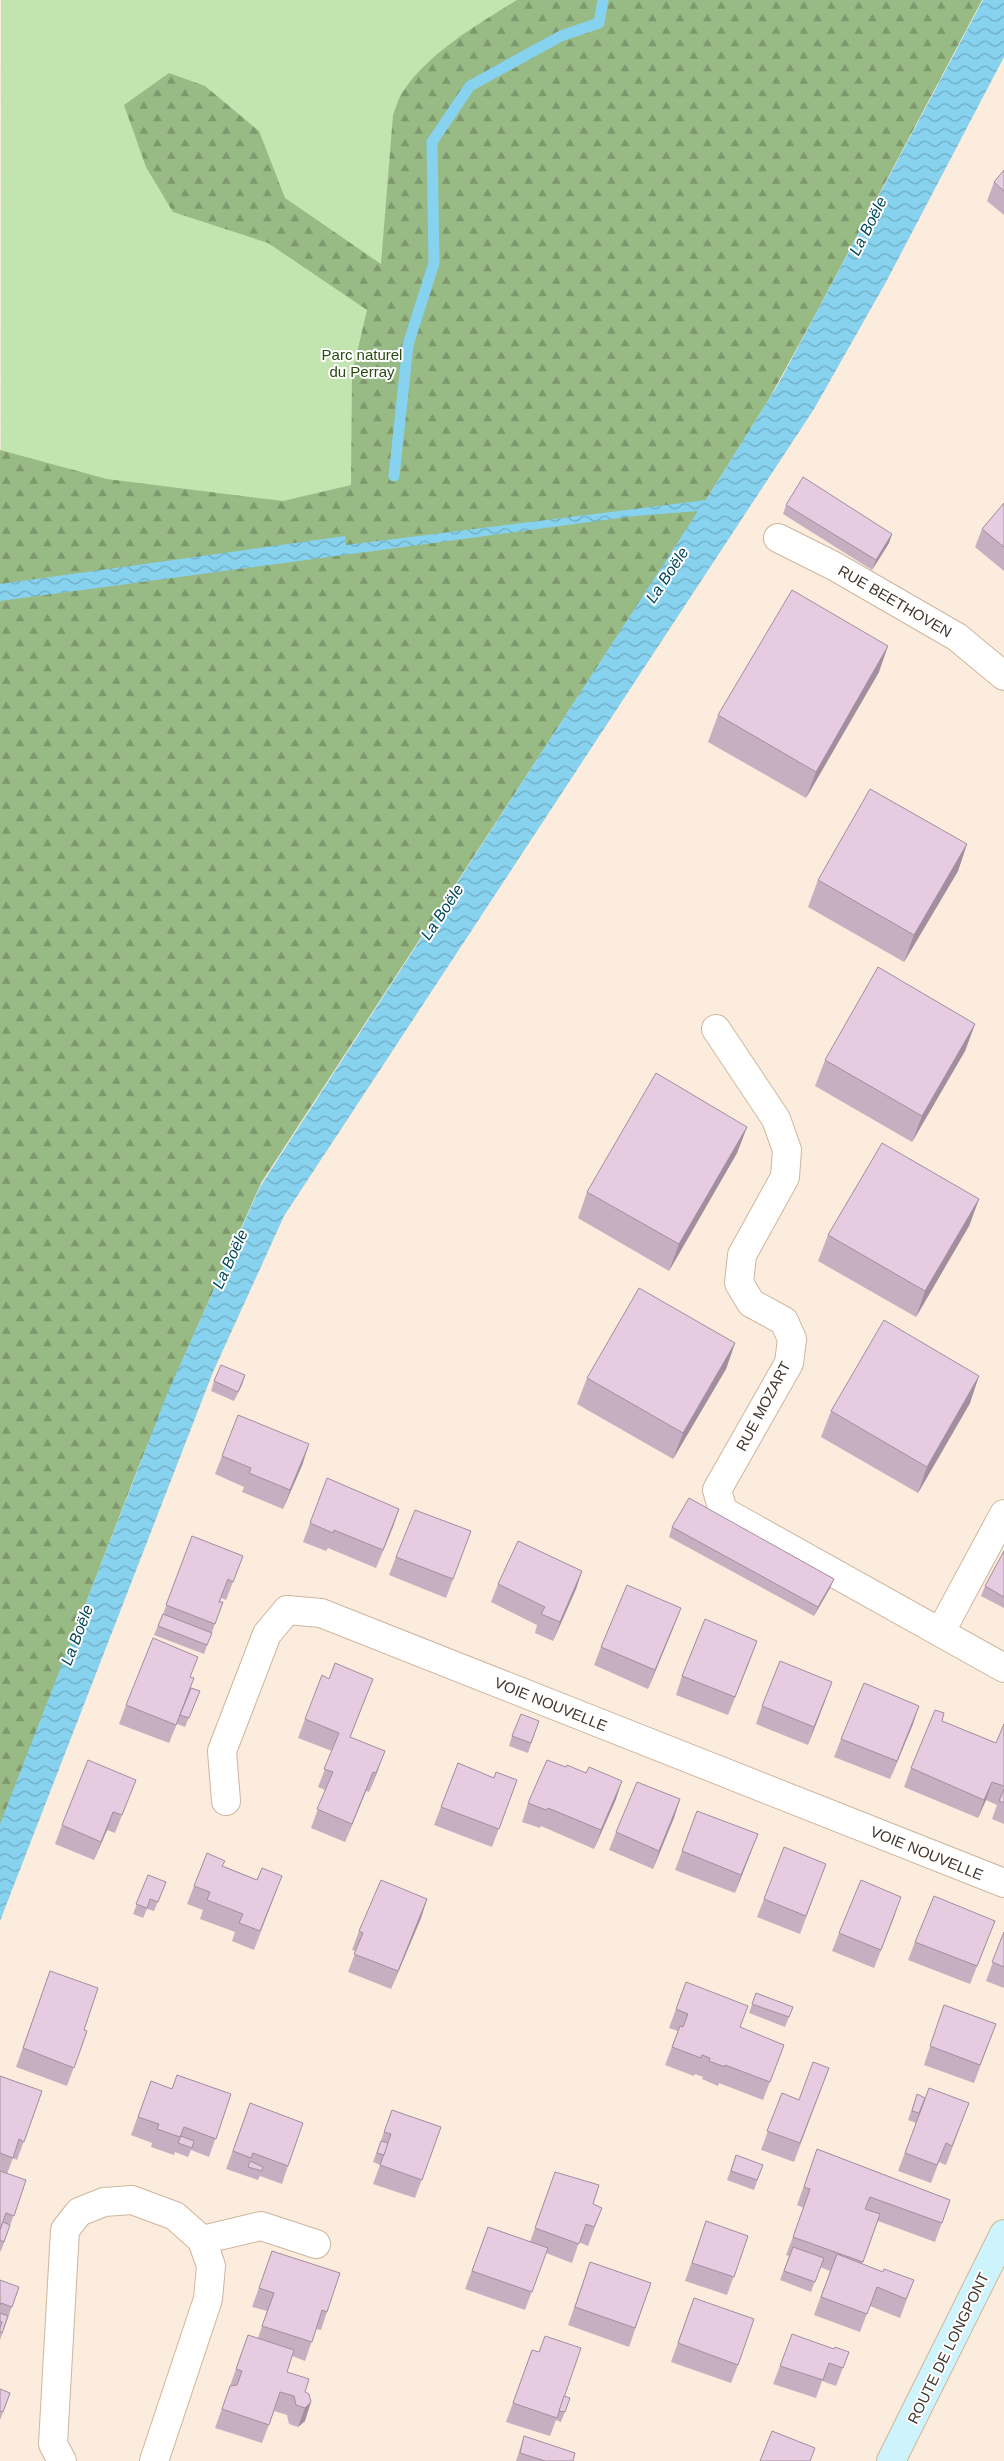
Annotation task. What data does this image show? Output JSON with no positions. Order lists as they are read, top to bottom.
{
  "streets": {
    "main road": ["ROUTE DE LONGPONT"],
    "street": ["RUE BEETHOVEN", "RUE MOZART", "VOIE NOUVELLE"]
  },
  "water": ["La Boële"],
  "parks": ["Parc naturel du Perray"]
}
